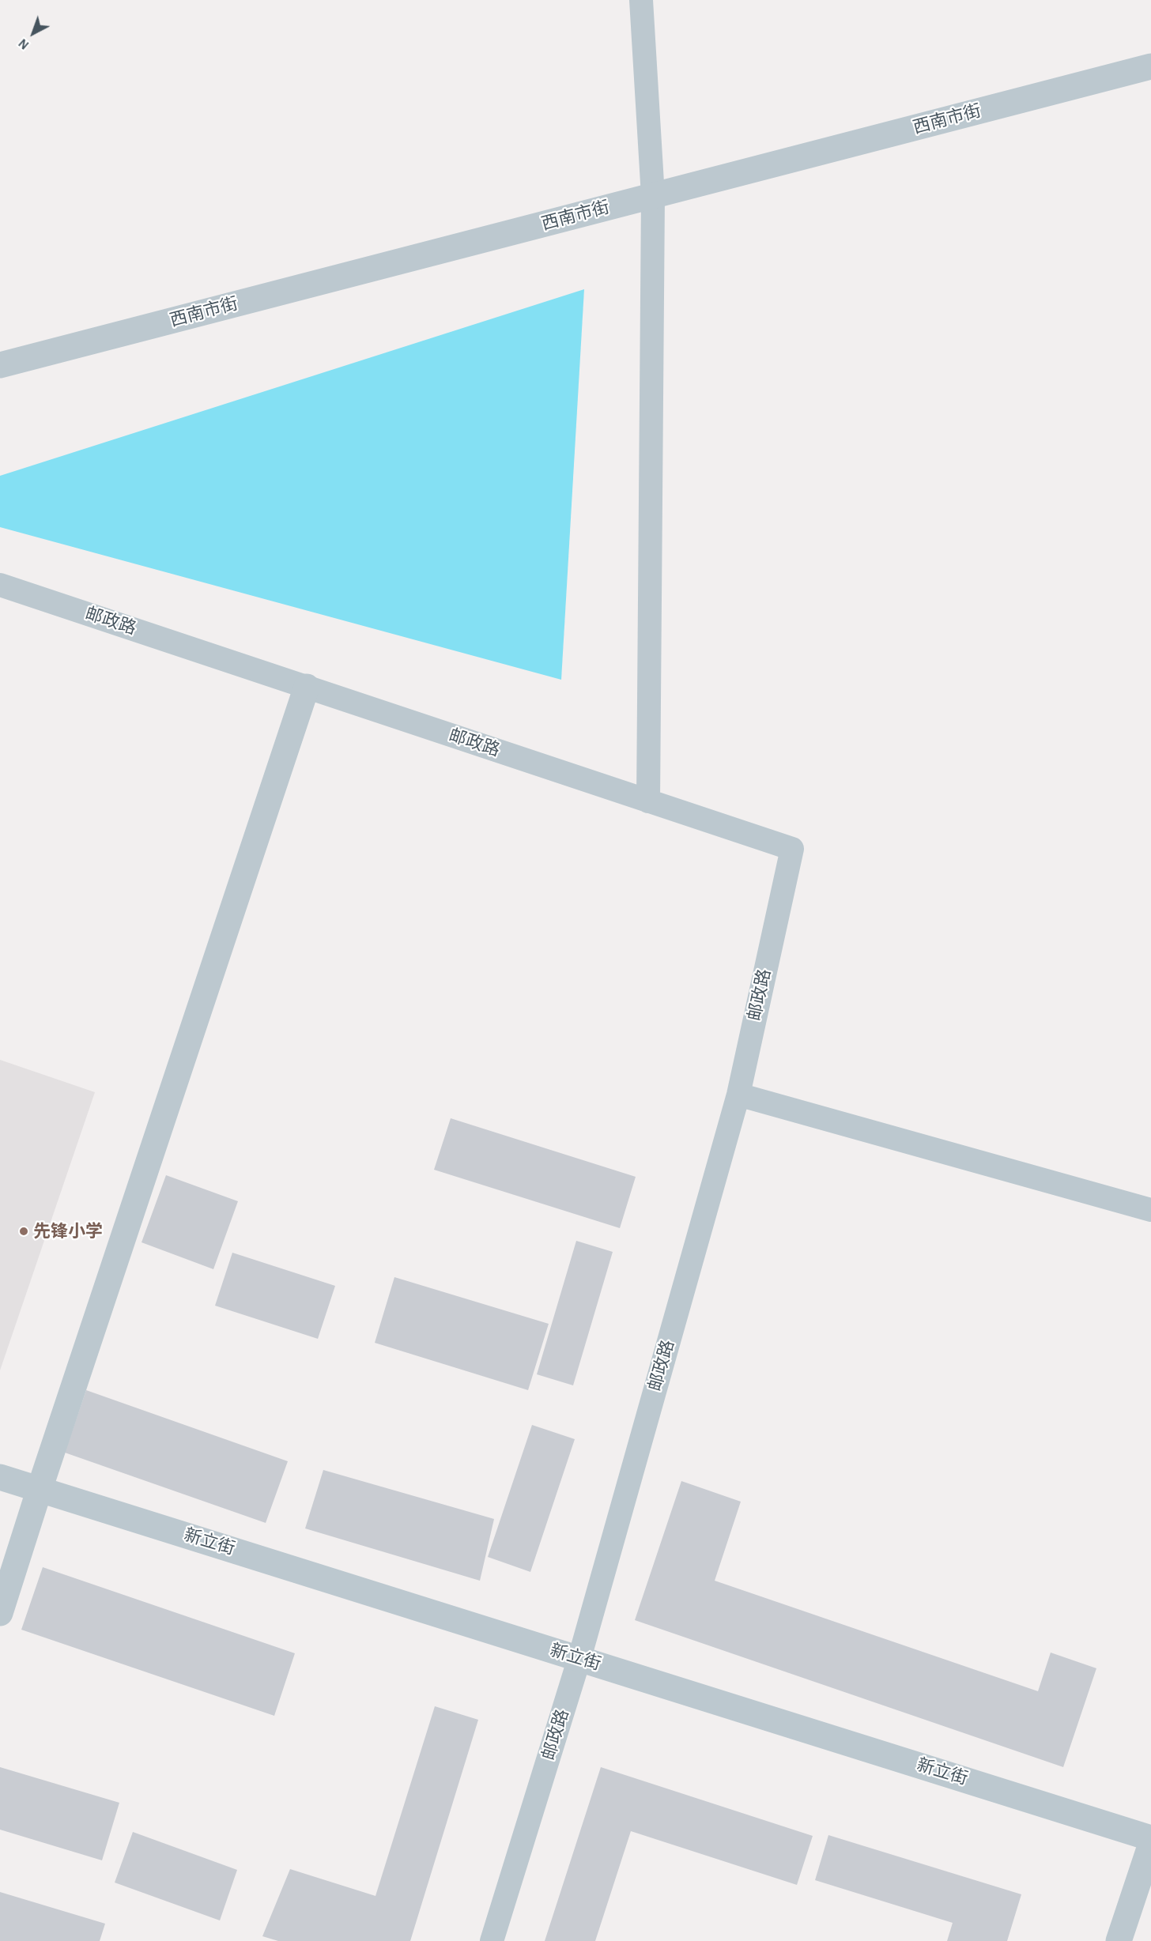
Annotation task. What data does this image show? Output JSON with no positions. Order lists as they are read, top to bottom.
{
  "streets": {
    "street": ["西南市街", "邮政路", "新立街"]
  },
  "crossings": [
    ["邮政路", "新立街"]
  ],
  "places": ["先锋小学"],
  "north": "bottom left"
}
